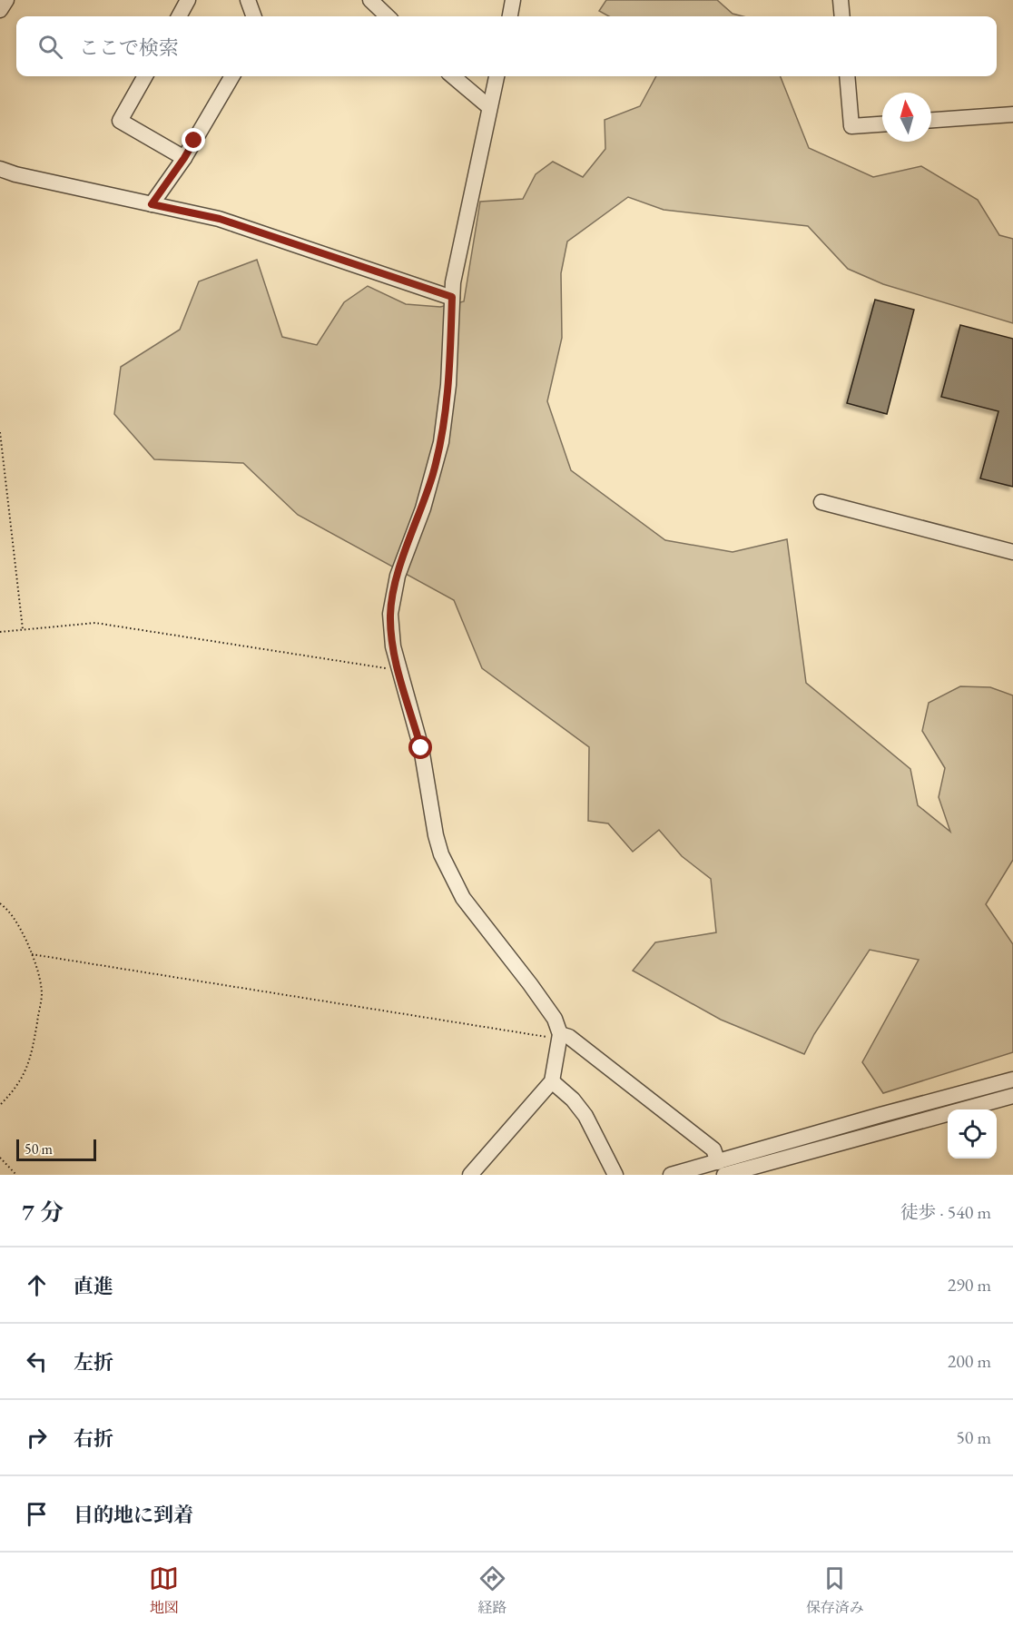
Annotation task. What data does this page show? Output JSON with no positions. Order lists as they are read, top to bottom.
{
  "scale_bar": "50 m",
  "north": "top",
  "page": {
    "search": "ここで検索",
    "scale": "50 m",
    "heading": ["7 分", "徒歩 · 540 m"],
    "list": [
      ["直進", "290 m"],
      ["左折", "200 m"],
      ["右折", "50 m"],
      "目的地に到着"
    ],
    "nav": ["地図", "経路", "保存済み"]
  }
}
